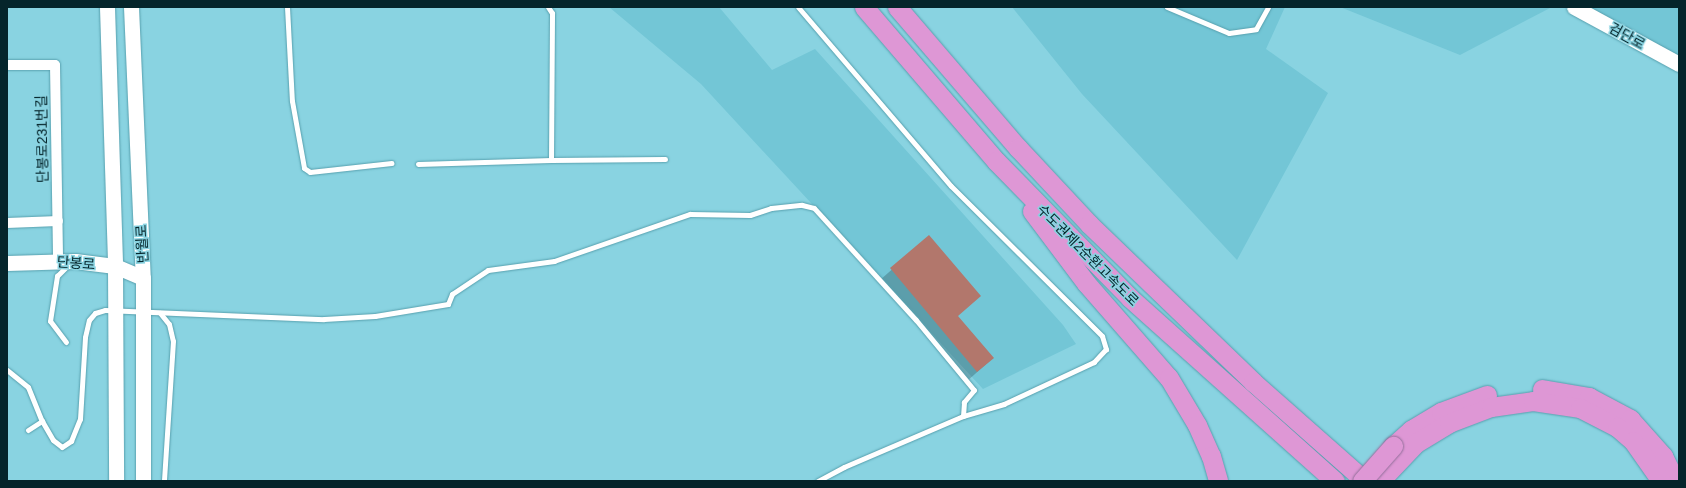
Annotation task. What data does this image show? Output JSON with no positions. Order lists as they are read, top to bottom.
{
  "streets": {
    "highway": ["수도권제2순환고속도로"],
    "main road": ["검단로", "반월로", "단봉로"],
    "street": ["단봉로231번길"]
  },
  "crossings": [
    ["단봉로231번길", "단봉로"],
    ["반월로", "단봉로"]
  ]
}
